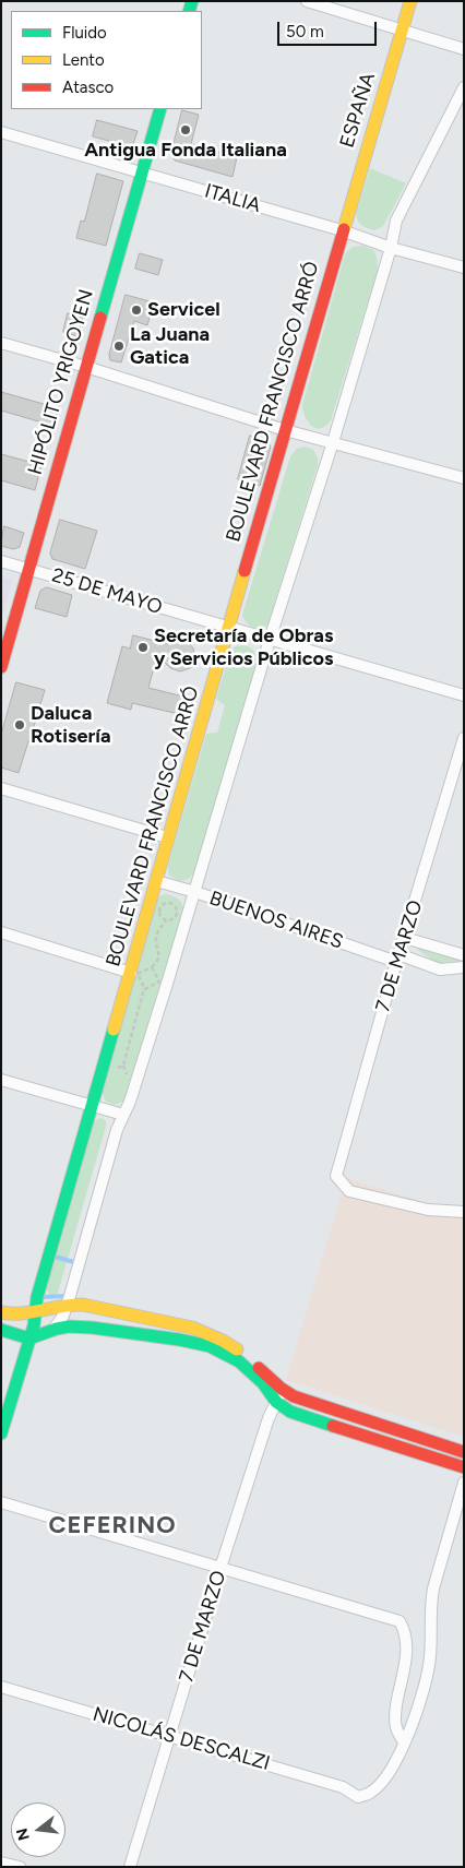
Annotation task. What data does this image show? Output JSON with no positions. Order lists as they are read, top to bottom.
{
  "streets": {
    "main road": ["ESPAÑA", "HIPÓLITO YRIGOYEN", "BOULEVARD FRANCISCO ARRÓ"],
    "street": [
      "ITALIA",
      "25 DE MAYO",
      "BUENOS AIRES",
      "7 DE MARZO",
      "NICOLÁS DESCALZI"
    ]
  },
  "crossings": [
    ["ESPAÑA", "ITALIA"],
    ["ESPAÑA", "BOULEVARD FRANCISCO ARRÓ"],
    ["ITALIA", "HIPÓLITO YRIGOYEN"],
    ["ITALIA", "BOULEVARD FRANCISCO ARRÓ"],
    ["HIPÓLITO YRIGOYEN", "25 DE MAYO"],
    ["BOULEVARD FRANCISCO ARRÓ", "25 DE MAYO"],
    ["BOULEVARD FRANCISCO ARRÓ", "BUENOS AIRES"],
    ["BUENOS AIRES", "7 DE MARZO"],
    ["7 DE MARZO", "NICOLÁS DESCALZI"]
  ],
  "districts": ["CEFERINO"],
  "places": [
    "Antigua Fonda Italiana",
    "Servicel",
    "La Juana Gatica",
    "Secretaría de Obras y Servicios Públicos",
    "Daluca Rotisería"
  ],
  "legend": ["Fluido", "Lento", "Atasco"],
  "scale_bar": "50 m",
  "north": "left"
}
